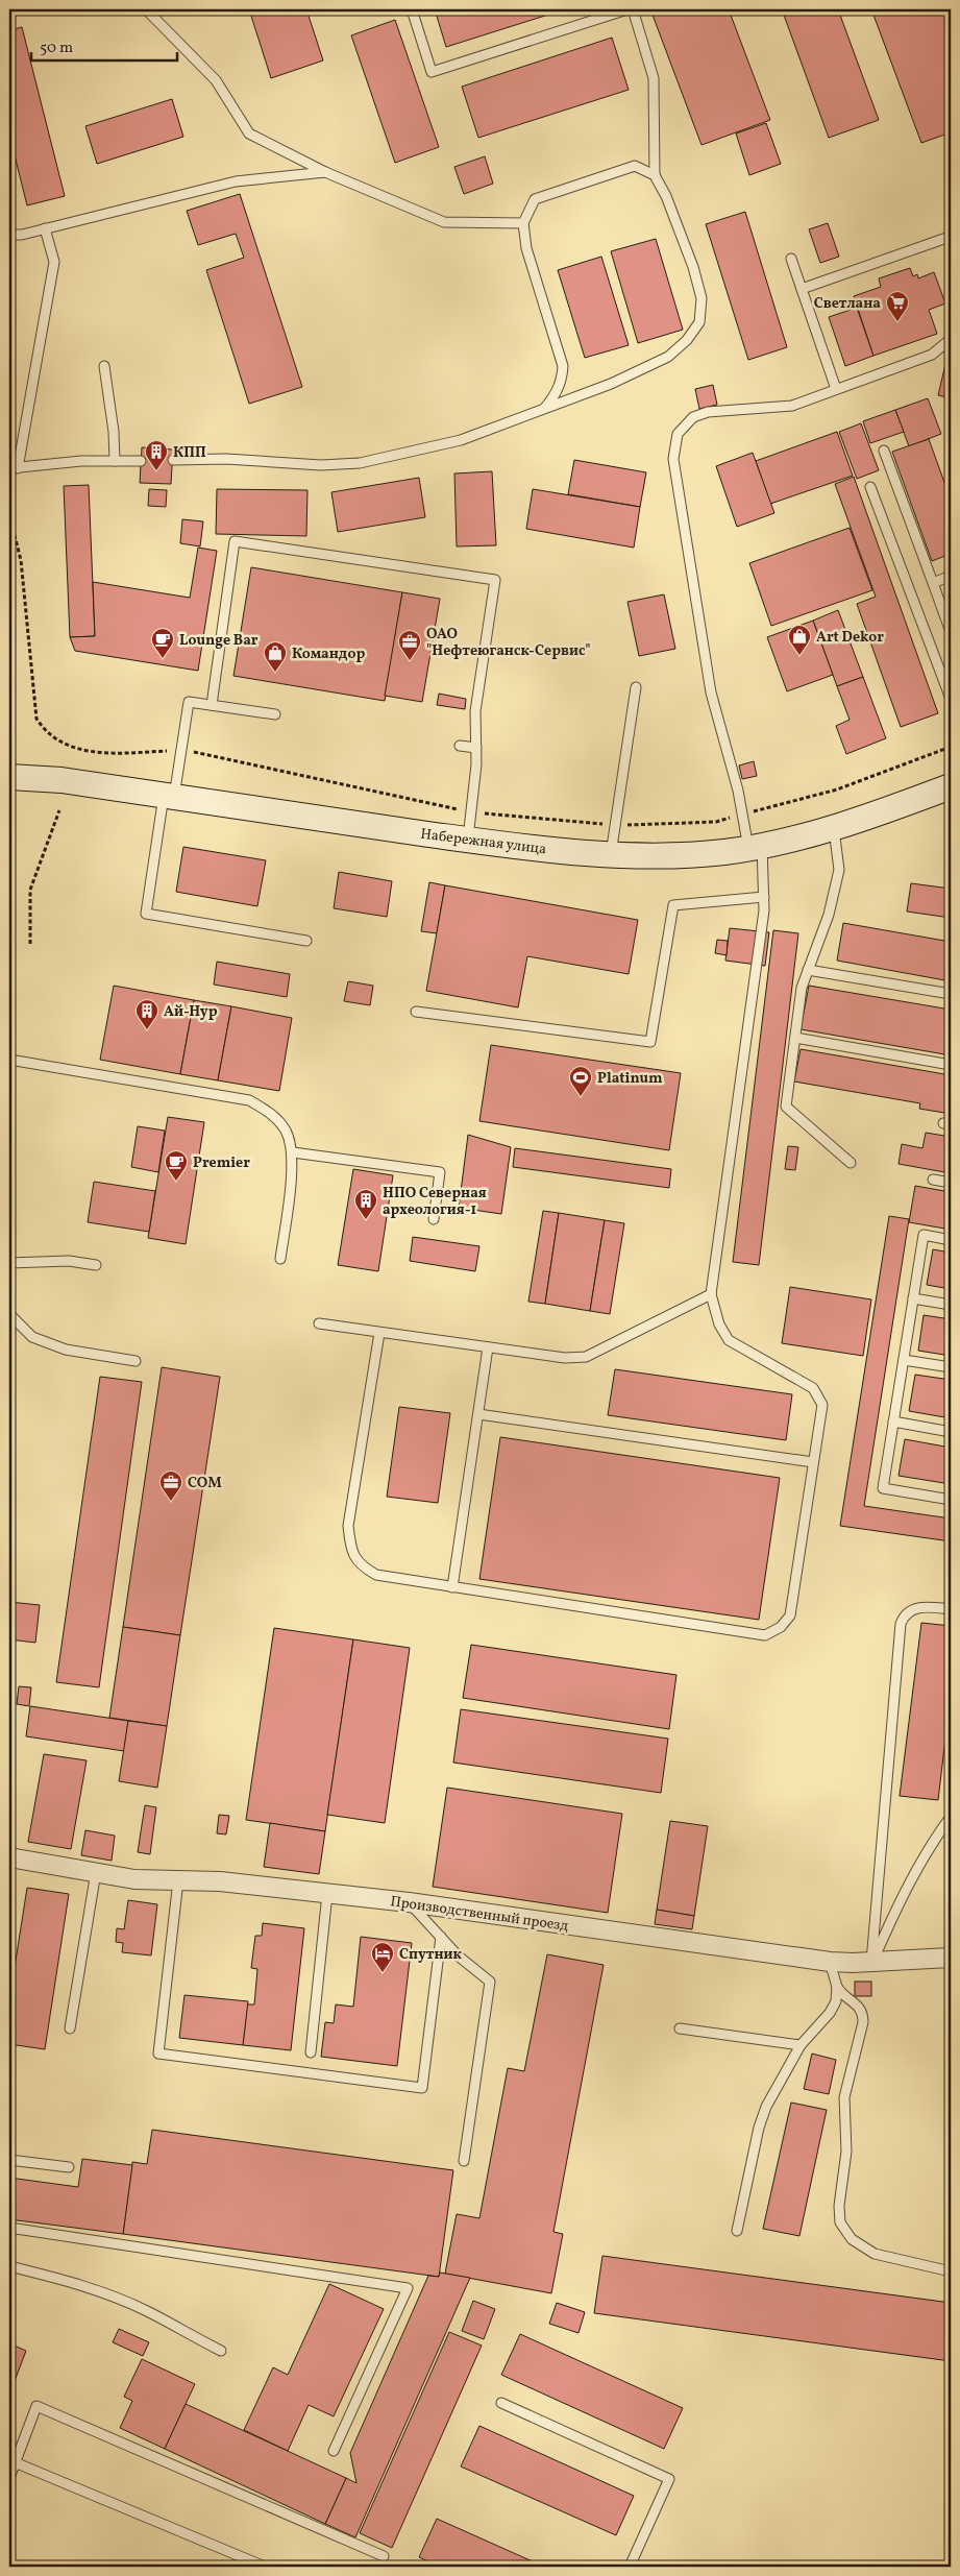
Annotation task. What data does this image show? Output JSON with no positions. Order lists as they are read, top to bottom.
{
  "streets": {
    "street": ["Набережная улица", "Производственный проезд"]
  },
  "places": {
    "supermarket": ["Светлана"],
    "building": ["КПП", "Ай-Нур", "НПО Северная археология-1"],
    "shop": ["Art Dekor", "Командор"],
    "cafe": ["Lounge Bar", "Premier"],
    "office": ["ОАО \"Нефтеюганск-Сервис\"", "СОМ"],
    "sports": ["Platinum"],
    "hotel": ["Спутник"]
  },
  "scale_bar": "50 m"
}
